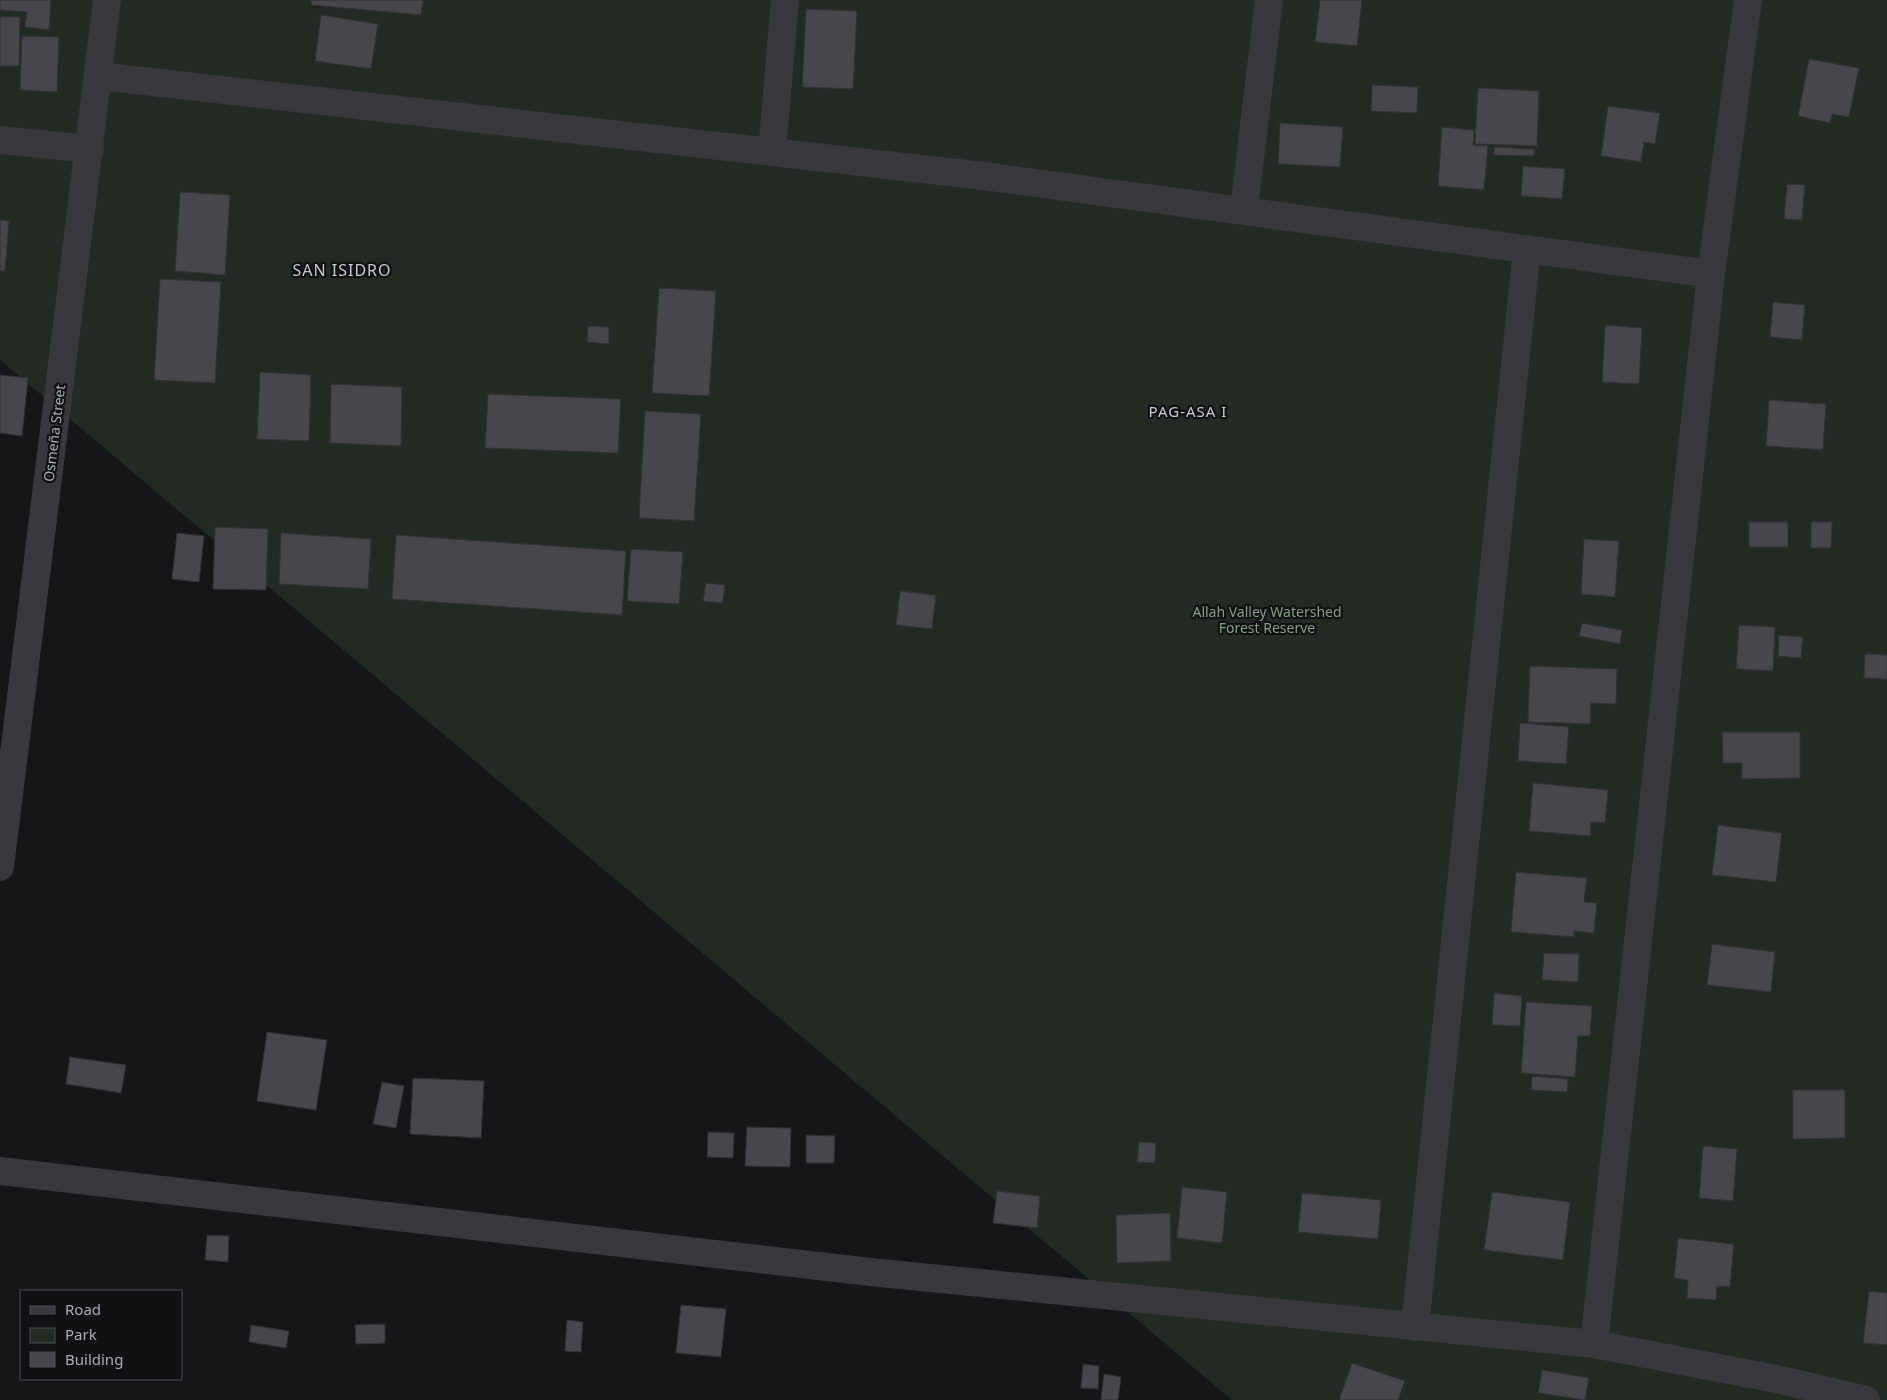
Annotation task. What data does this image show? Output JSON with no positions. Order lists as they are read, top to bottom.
{
  "streets": {
    "street": ["Osmeña Street"]
  },
  "districts": ["SAN ISIDRO", "PAG-ASA I"],
  "parks": ["Allah Valley Watershed Forest Reserve"],
  "legend": ["Road", "Park", "Building"]
}
